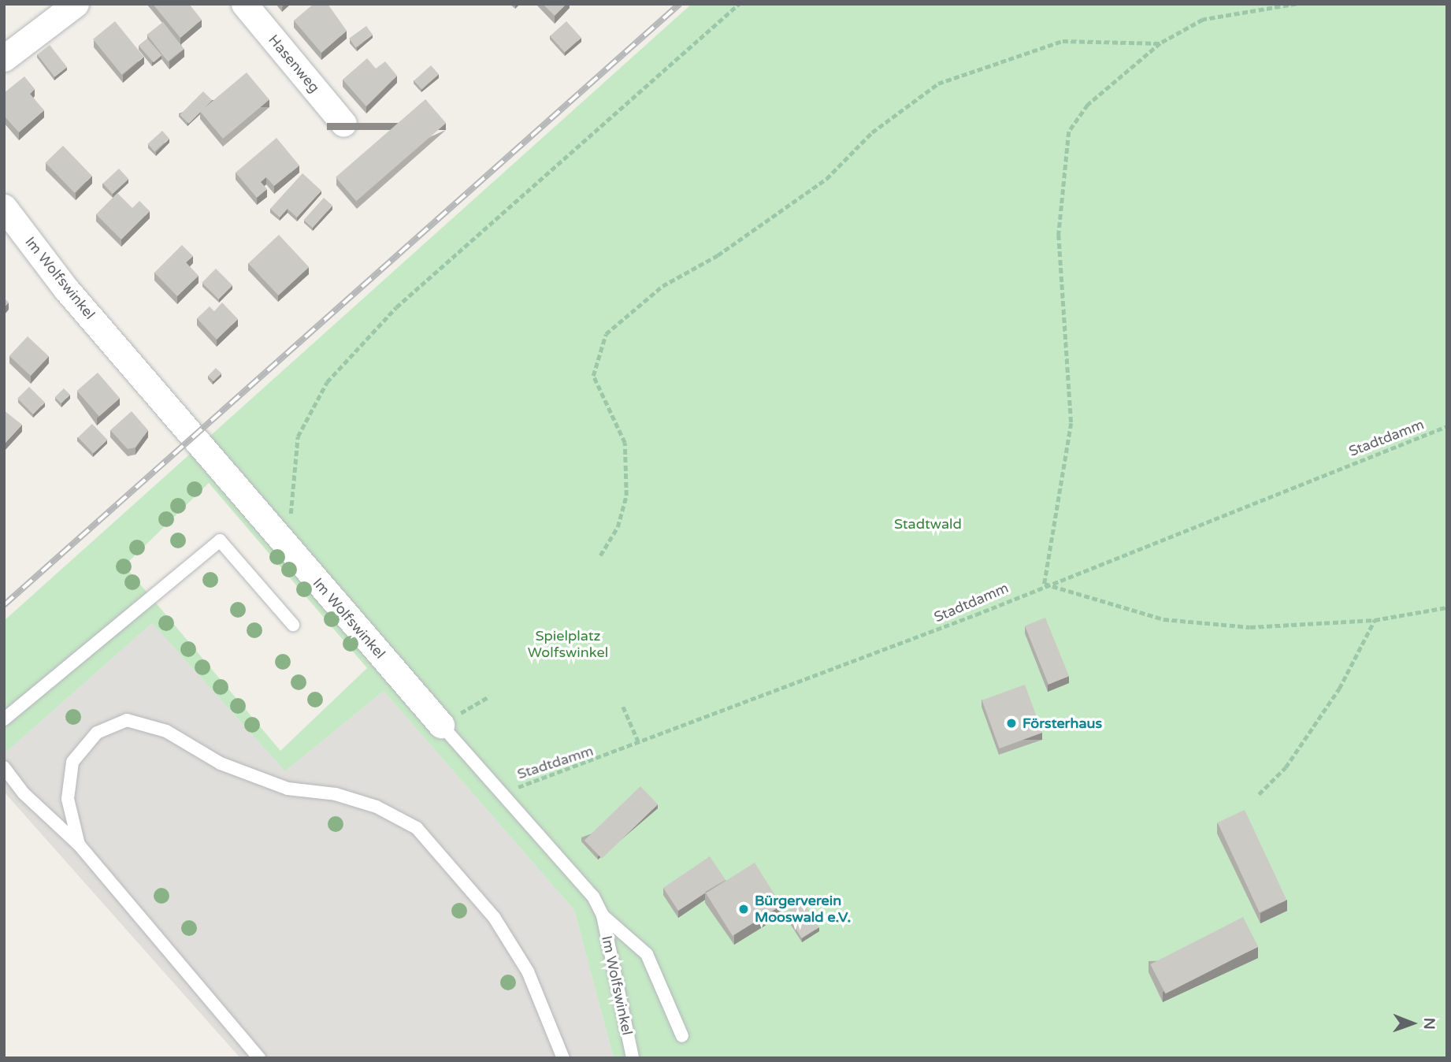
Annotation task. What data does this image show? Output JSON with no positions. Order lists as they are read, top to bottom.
{
  "streets": {
    "street": ["Hasenweg", "Im Wolfswinkel"],
    "path": ["Stadtdamm"]
  },
  "crossings": [
    ["Im Wolfswinkel", "Stadtdamm"]
  ],
  "parks": ["Stadtwald", "Spielplatz Wolfswinkel"],
  "places": ["Försterhaus", "Bürgerverein Mooswald e.V."],
  "north": "right"
}
